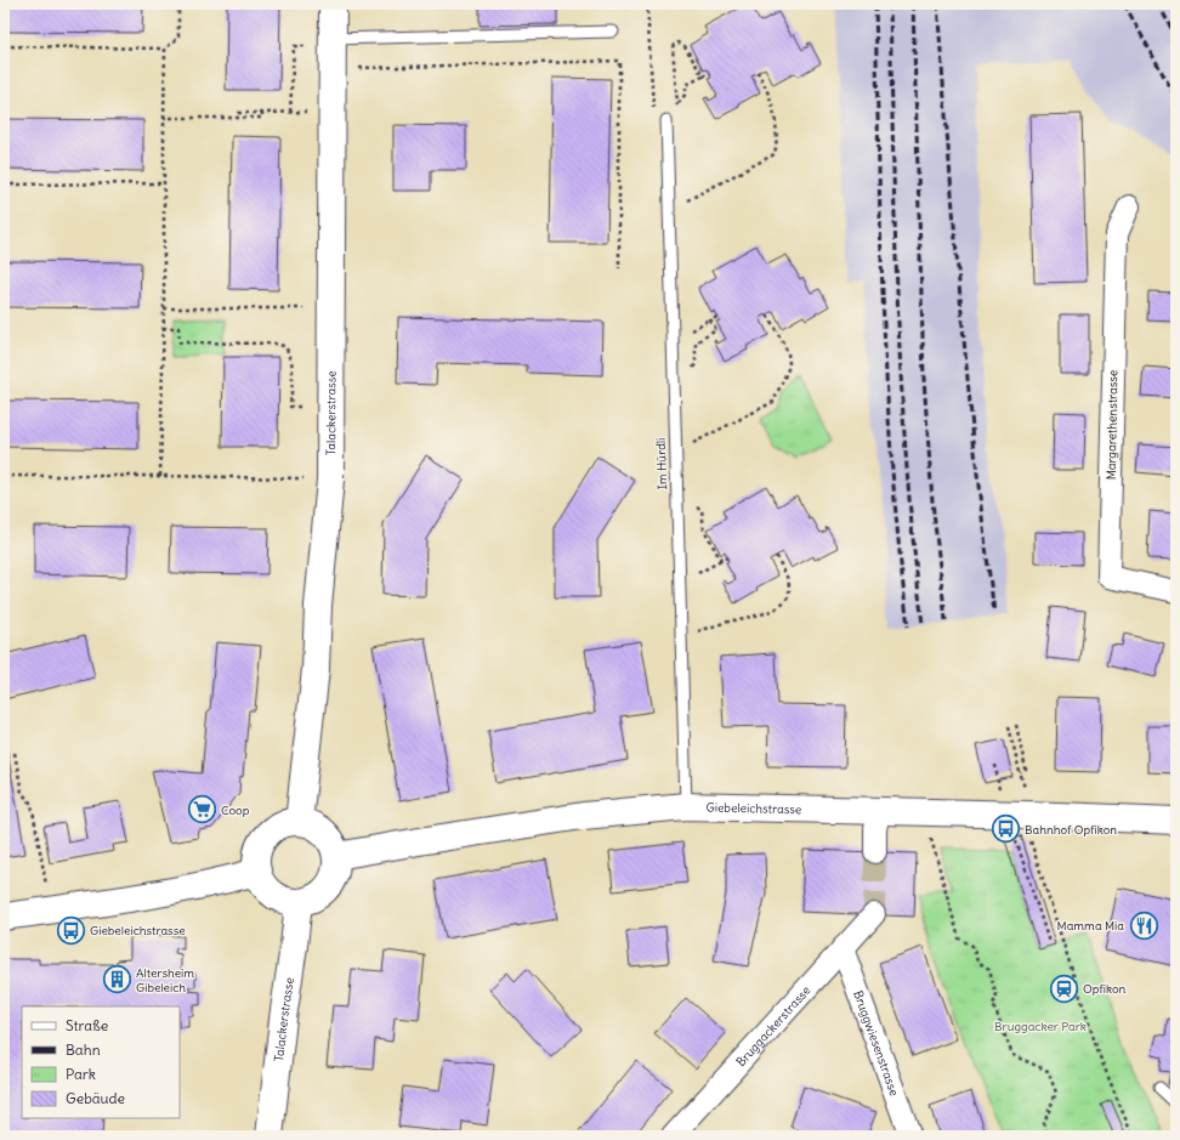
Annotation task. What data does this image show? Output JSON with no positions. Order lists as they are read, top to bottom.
{
  "streets": {
    "street": [
      "Talackerstrasse",
      "Margarethenstrasse",
      "Giebeleichstrasse",
      "Bruggackerstrasse",
      "Bruggwiesenstrasse"
    ],
    "lane": ["Im Hürdli"]
  },
  "crossings": [
    ["Talackerstrasse", "Giebeleichstrasse"],
    ["Im Hürdli", "Giebeleichstrasse"],
    ["Bruggackerstrasse", "Bruggwiesenstrasse"]
  ],
  "parks": ["Bruggacker Park"],
  "places": {
    "supermarket": ["Coop"],
    "bus stop": ["Bahnhof Opfikon", "Giebeleichstrasse"],
    "restaurant": ["Mamma Mia"],
    "building": ["Altersheim Gibeleich"],
    "station": ["Opfikon"]
  },
  "legend": [
    "Straße",
    "Bahn",
    "Park",
    "Gebäude"
  ]
}
